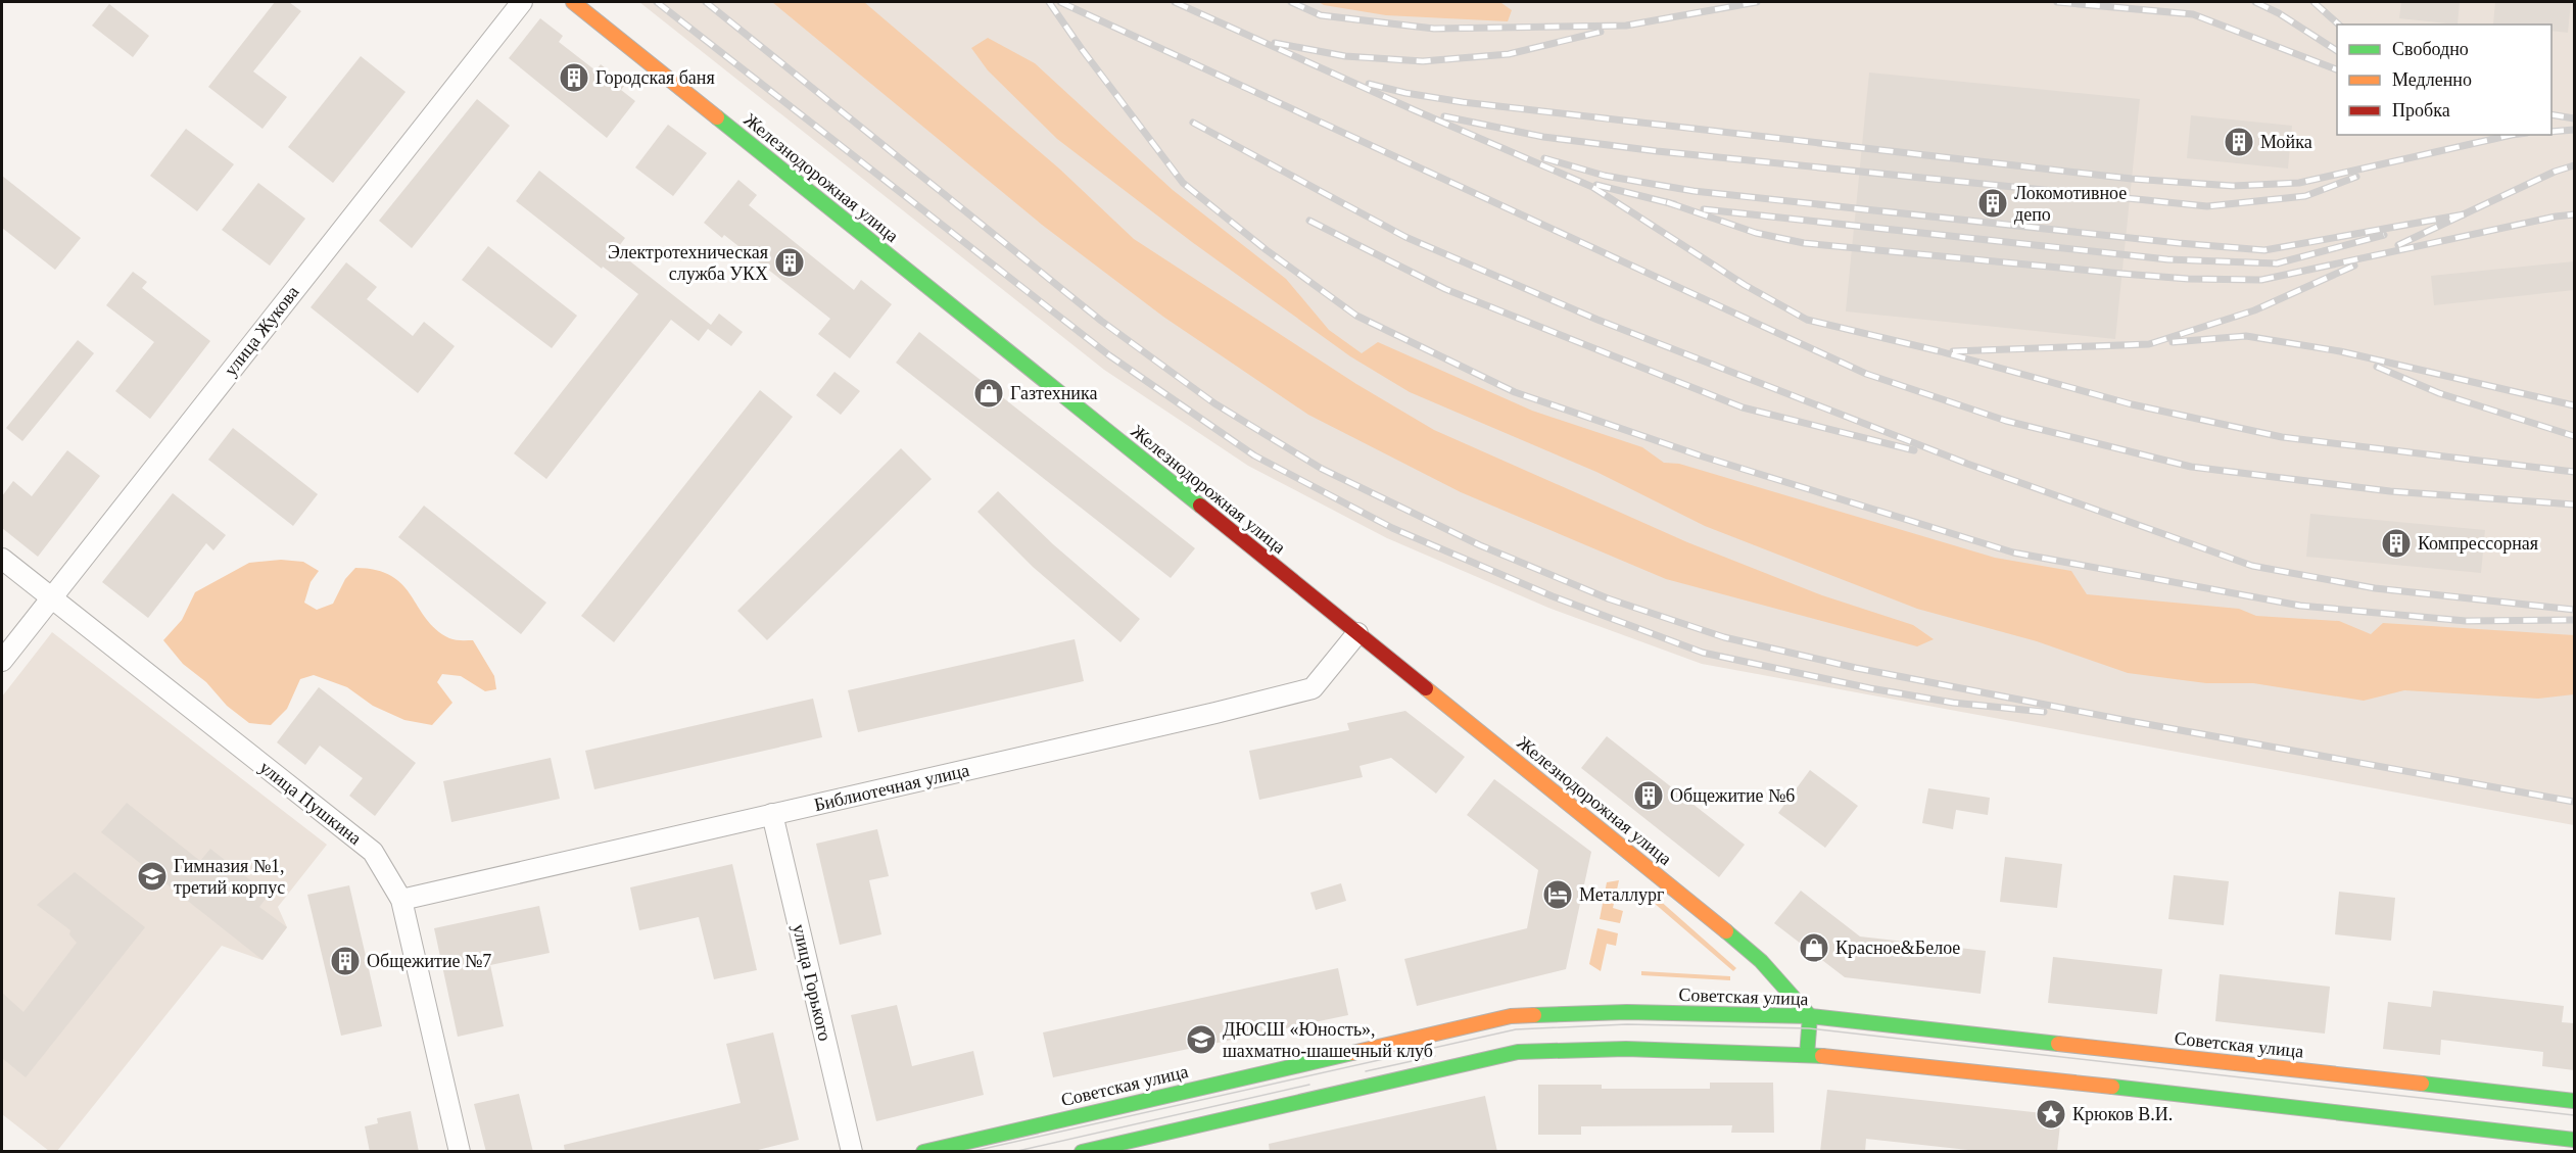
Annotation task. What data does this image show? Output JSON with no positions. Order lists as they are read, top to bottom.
{
  "streets": {
    "main road": ["Железнодорожная улица", "Советская улица"],
    "street": [
      "улица Жукова",
      "Библиотечная улица",
      "улица Пушкина",
      "улица Горького"
    ]
  },
  "crossings": [
    ["Железнодорожная улица", "Библиотечная улица"],
    ["Железнодорожная улица", "Советская улица"],
    ["улица Жукова", "улица Пушкина"],
    ["Библиотечная улица", "улица Пушкина"],
    ["Библиотечная улица", "улица Горького"]
  ],
  "places": {
    "building": [
      "Городская баня",
      "Мойка",
      "Локомотивное депо",
      "Электротехническая служба УКХ",
      "Компрессорная",
      "Общежитие №6",
      "Общежитие №7"
    ],
    "shop": ["Газтехника", "Красное&Белое"],
    "school or university": ["Гимназия №1, третий корпус", "ДЮСШ «Юность», шахматно-шашечный клуб"],
    "hotel": ["Металлург"],
    "place": ["Крюков В.И."]
  },
  "legend": ["Свободно", "Медленно", "Пробка"]
}
